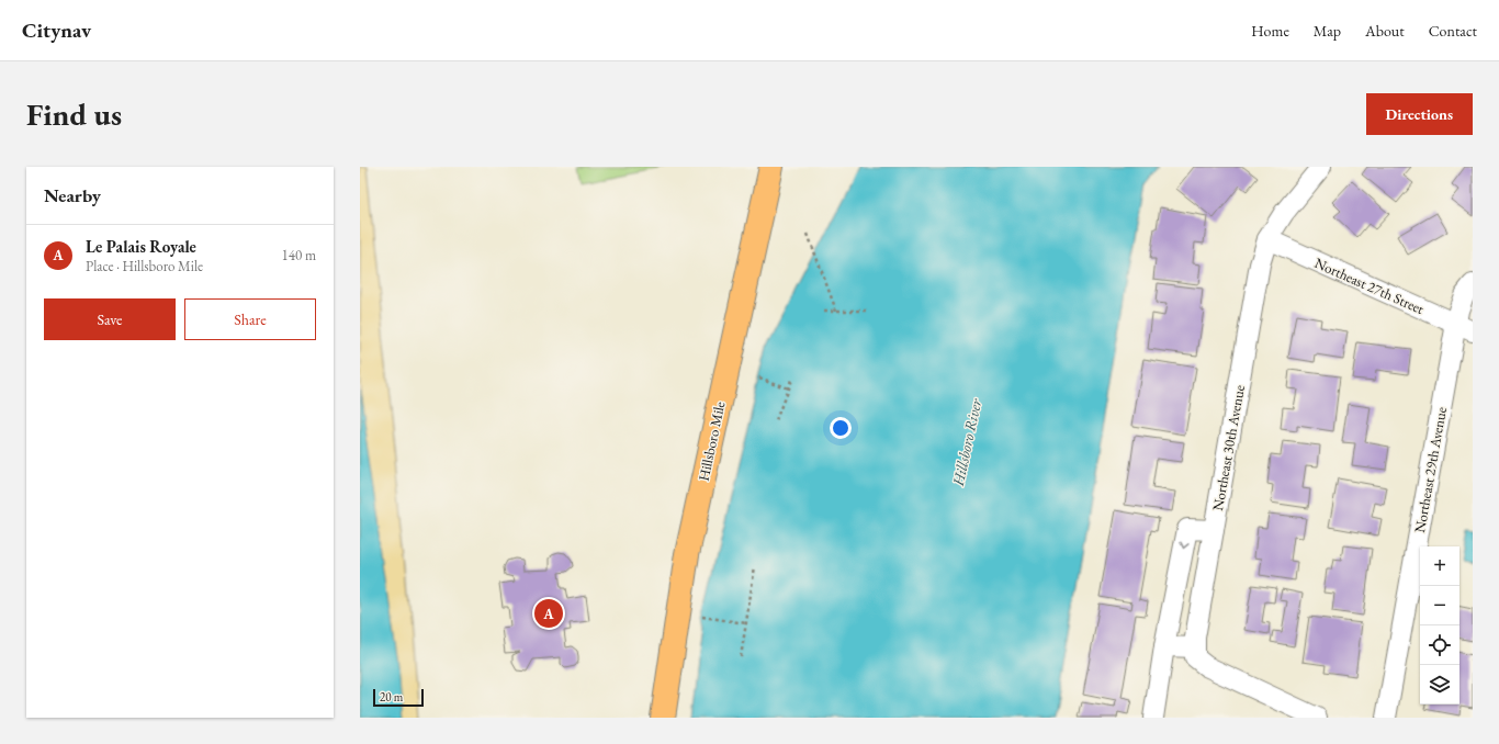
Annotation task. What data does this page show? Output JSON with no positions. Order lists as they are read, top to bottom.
{
  "streets": {
    "main road": ["Hillsboro Mile"],
    "street": ["Northeast 27th Street", "Northeast 30th Avenue", "Northeast 29th Avenue"]
  },
  "crossings": [
    ["Northeast 27th Street", "Northeast 30th Avenue"],
    ["Northeast 27th Street", "Northeast 29th Avenue"]
  ],
  "water": ["Hillsboro River"],
  "scale_bar": "20 m",
  "page": {
    "header": "Citynav",
    "nav": [
      "Home",
      "Map",
      "About",
      "Contact"
    ],
    "buttons": [
      "Directions",
      ["Save", "Share"]
    ],
    "title": "Find us",
    "heading": "Nearby",
    "list": [
      {
        "mark": "A",
        "name": "Le Palais Royale",
        "note": "Place · Hillsboro Mile",
        "value": "140 m"
      }
    ],
    "map_buttons": ["+", "−"],
    "pins": "A",
    "scale": "20 m"
  }
}
